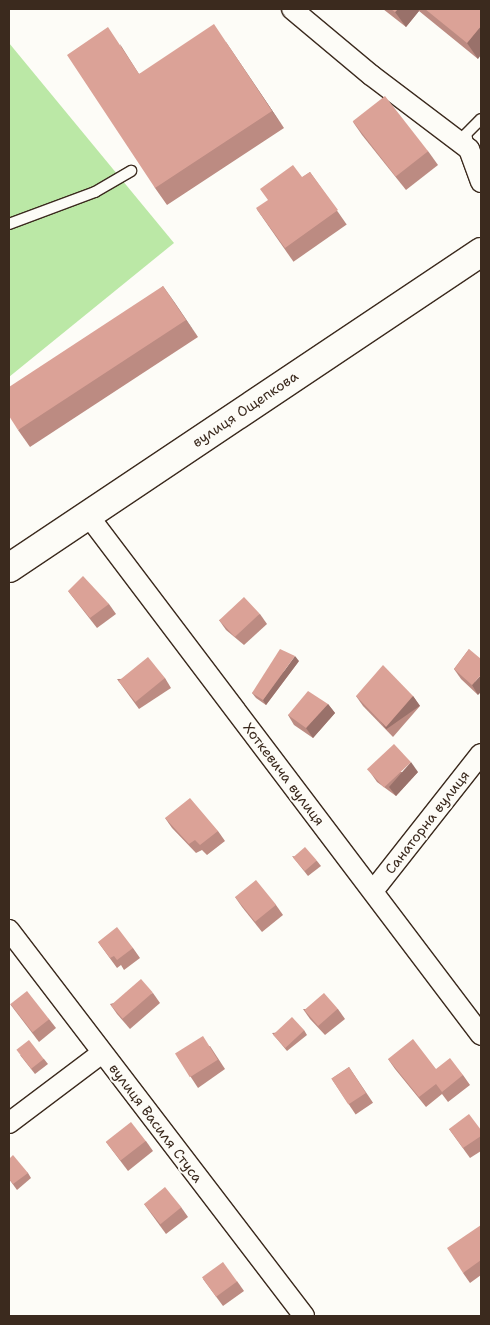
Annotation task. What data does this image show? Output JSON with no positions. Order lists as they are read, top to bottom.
{
  "streets": {
    "highway": ["вулиця Ощепкова"],
    "street": ["Хоткевича вулиця", "Санаторна вулиця", "вулиця Василя Стуса"]
  },
  "crossings": [
    ["вулиця Ощепкова", "Хоткевича вулиця"],
    ["Хоткевича вулиця", "Санаторна вулиця"]
  ]
}
